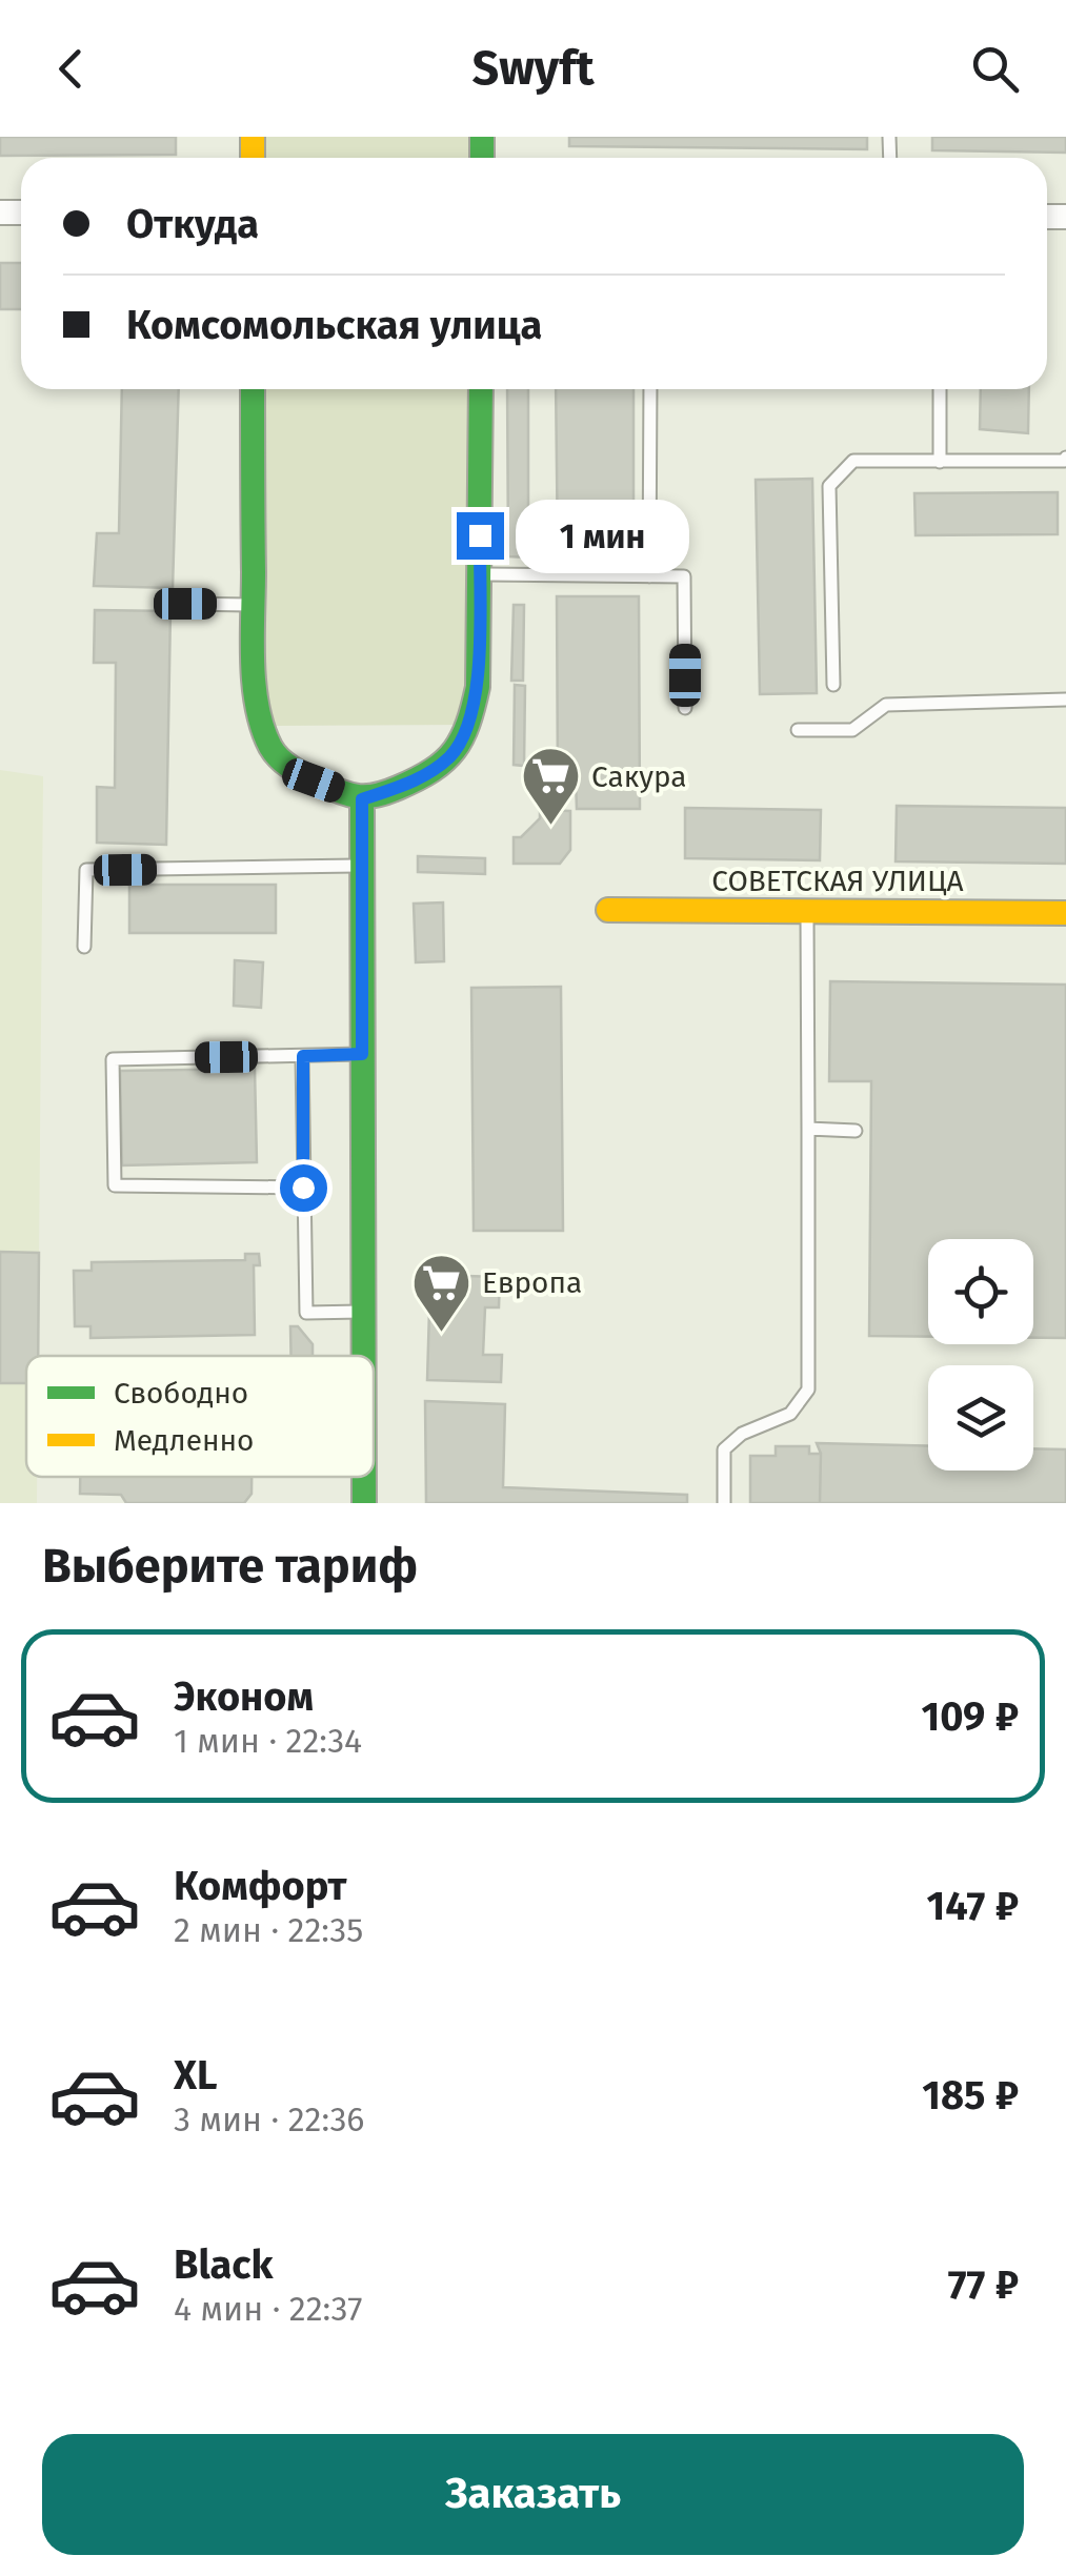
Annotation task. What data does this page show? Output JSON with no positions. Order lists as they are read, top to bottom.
{
  "streets": {
    "main road": ["СОВЕТСКАЯ УЛИЦА"]
  },
  "places": {
    "supermarket": ["Сакура", "Европа"]
  },
  "legend": ["Свободно", "Медленно"],
  "page": {
    "header": "Swyft",
    "banner": ["Откуда", "Комсомольская улица"],
    "bubble": "1 мин",
    "heading": "Выберите тариф",
    "list": [
      {
        "name": "Эконом",
        "note": "1 мин · 22:34",
        "value": "109 ₽"
      },
      {
        "name": "Комфорт",
        "note": "2 мин · 22:35",
        "value": "147 ₽"
      },
      {
        "name": "XL",
        "note": "3 мин · 22:36",
        "value": "185 ₽"
      },
      {
        "name": "Black",
        "note": "4 мин · 22:37",
        "value": "77 ₽"
      }
    ],
    "buttons": "Заказать"
  }
}
